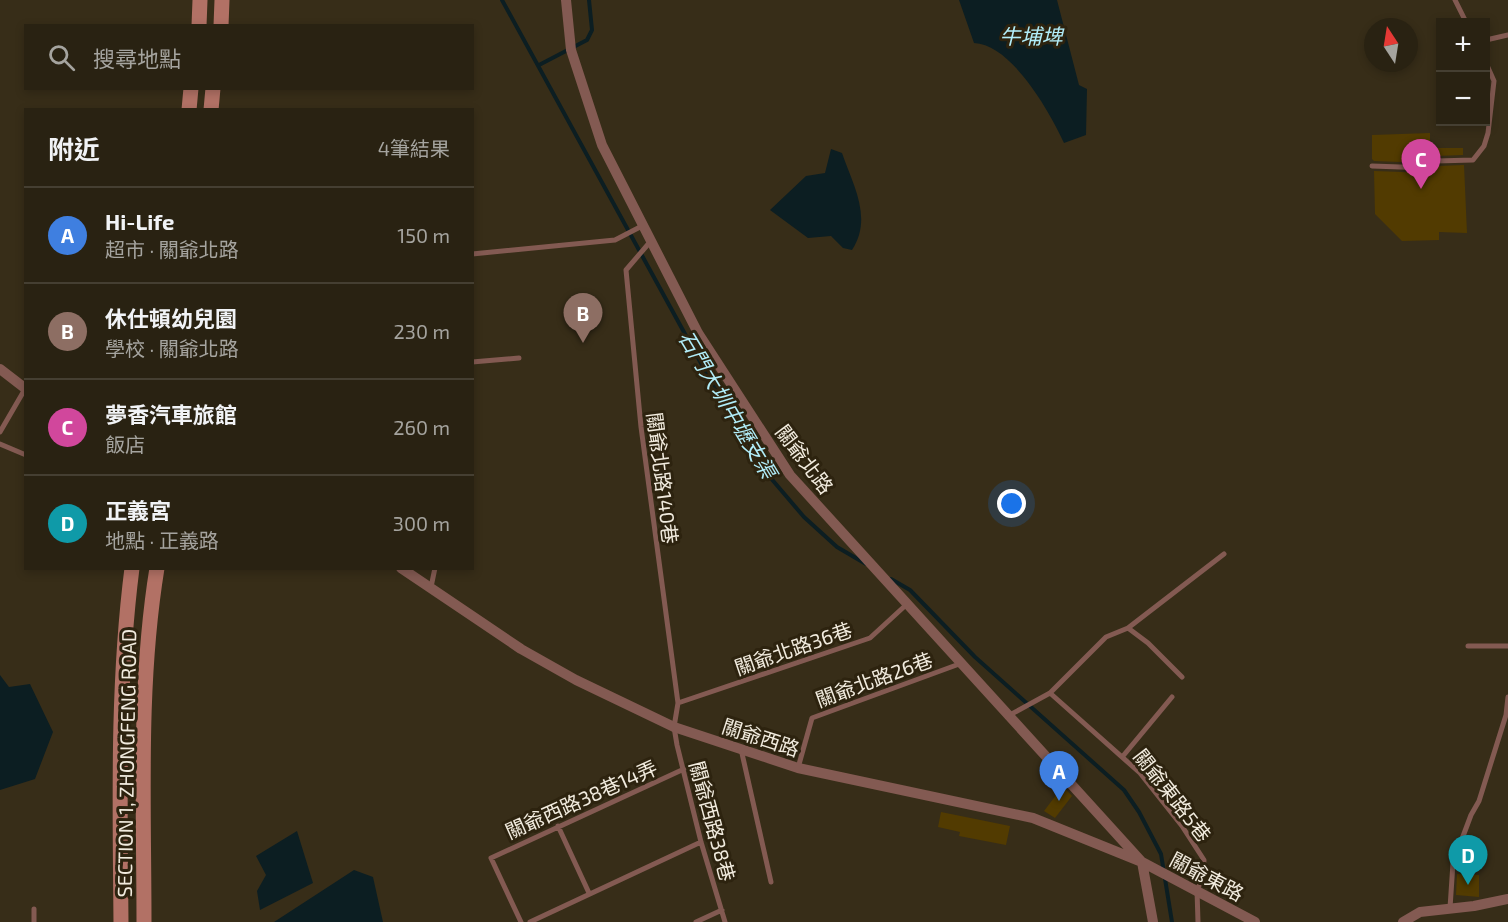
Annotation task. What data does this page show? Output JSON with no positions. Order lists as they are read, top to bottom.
{
  "streets": {
    "main road": ["SECTION 1, ZHONGFENG ROAD"],
    "street": ["關爺北路", "關爺西路", "關爺東路"],
    "lane": [
      "關爺北路140巷",
      "關爺北路36巷",
      "關爺北路26巷",
      "關爺東路5巷",
      "關爺西路38巷14弄",
      "關爺西路38巷"
    ]
  },
  "crossings": [
    ["關爺北路", "關爺北路140巷"],
    ["關爺北路", "關爺北路36巷"],
    ["關爺北路", "關爺北路26巷"],
    ["關爺北路", "關爺西路"],
    ["關爺北路", "關爺東路"],
    ["關爺北路140巷", "關爺北路36巷"],
    ["關爺北路140巷", "關爺西路"],
    ["關爺北路140巷", "關爺西路38巷"],
    ["關爺北路26巷", "關爺西路"],
    ["關爺西路", "關爺西路38巷"],
    ["關爺西路", "關爺東路"],
    ["關爺東路5巷", "關爺東路"],
    ["關爺西路38巷14弄", "關爺西路38巷"]
  ],
  "water": ["牛埔埤", "石門大圳中壢支渠"],
  "north": "top",
  "page": {
    "map_buttons": ["+", "−"],
    "search": "搜尋地點",
    "heading": ["附近", "4筆結果"],
    "pins": [
      "C",
      "B",
      "A",
      "D"
    ],
    "list": [
      {
        "mark": "A",
        "name": "Hi-Life",
        "note": "超市 · 關爺北路",
        "value": "150 m"
      },
      {
        "mark": "B",
        "name": "休仕頓幼兒園",
        "note": "學校 · 關爺北路",
        "value": "230 m"
      },
      {
        "mark": "C",
        "name": "夢香汽車旅館",
        "note": "飯店",
        "value": "260 m"
      },
      {
        "mark": "D",
        "name": "正義宮",
        "note": "地點 · 正義路",
        "value": "300 m"
      }
    ]
  }
}
